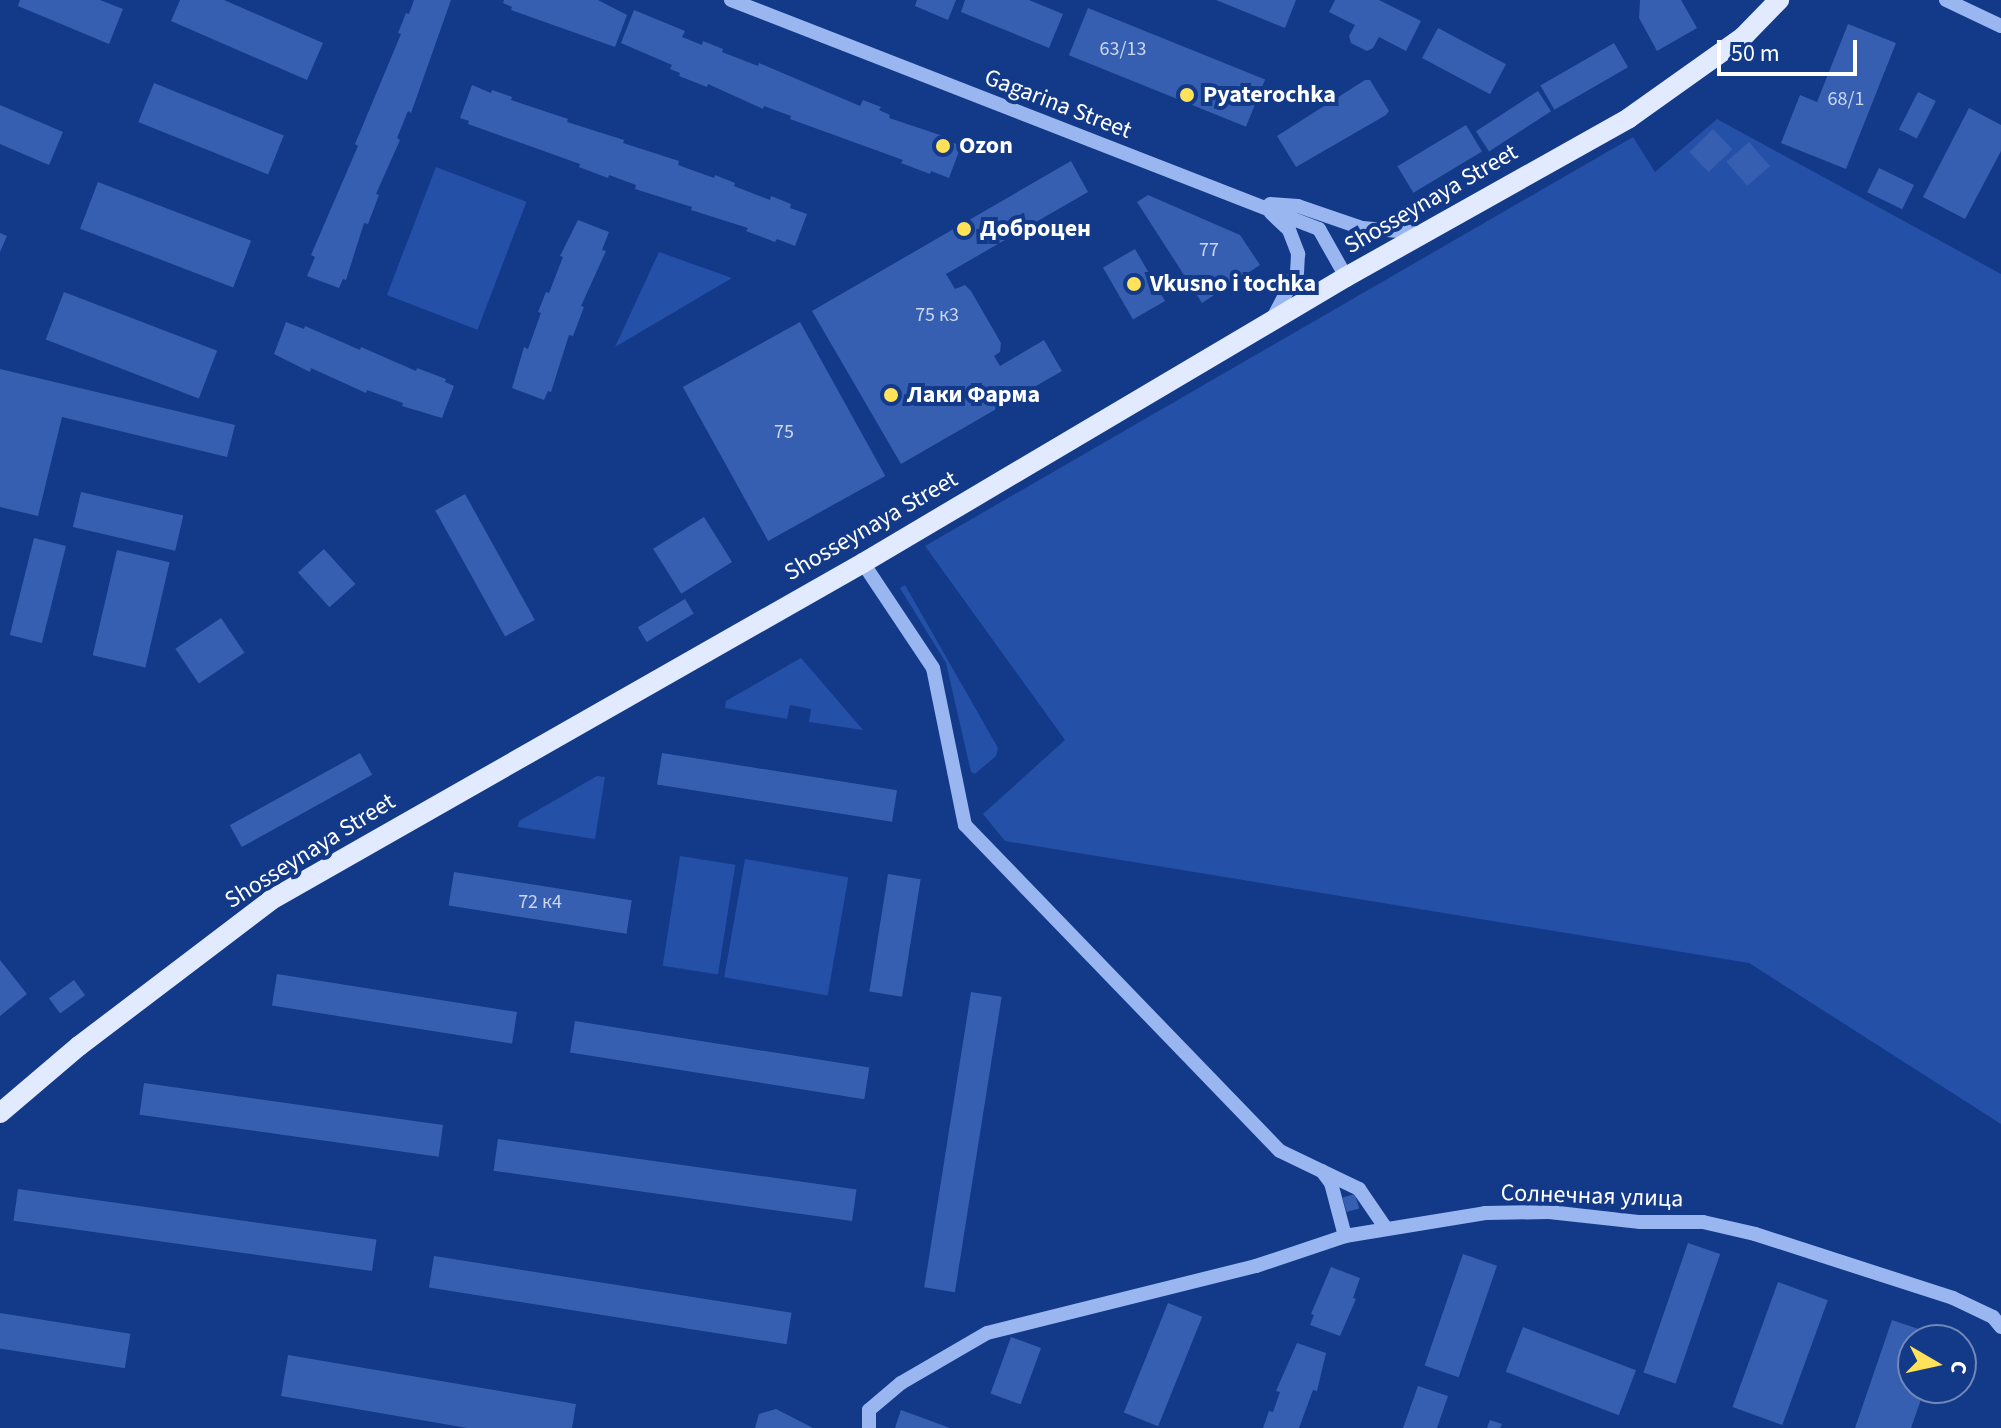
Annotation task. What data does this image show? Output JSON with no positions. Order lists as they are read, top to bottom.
{
  "streets": {
    "main road": ["Shosseynaya Street"],
    "street": ["Gagarina Street", "Солнечная улица"]
  },
  "crossings": [
    ["Gagarina Street", "Shosseynaya Street"]
  ],
  "places": [
    "Pyaterochka",
    "Ozon",
    "Доброцен",
    "Vkusno i tochka",
    "Лаки Фарма"
  ],
  "house_numbers": [
    "63/13",
    "68/1",
    "77",
    "75 к3",
    "75",
    "72 к4"
  ],
  "scale_bar": "50 m",
  "north": "right"
}
